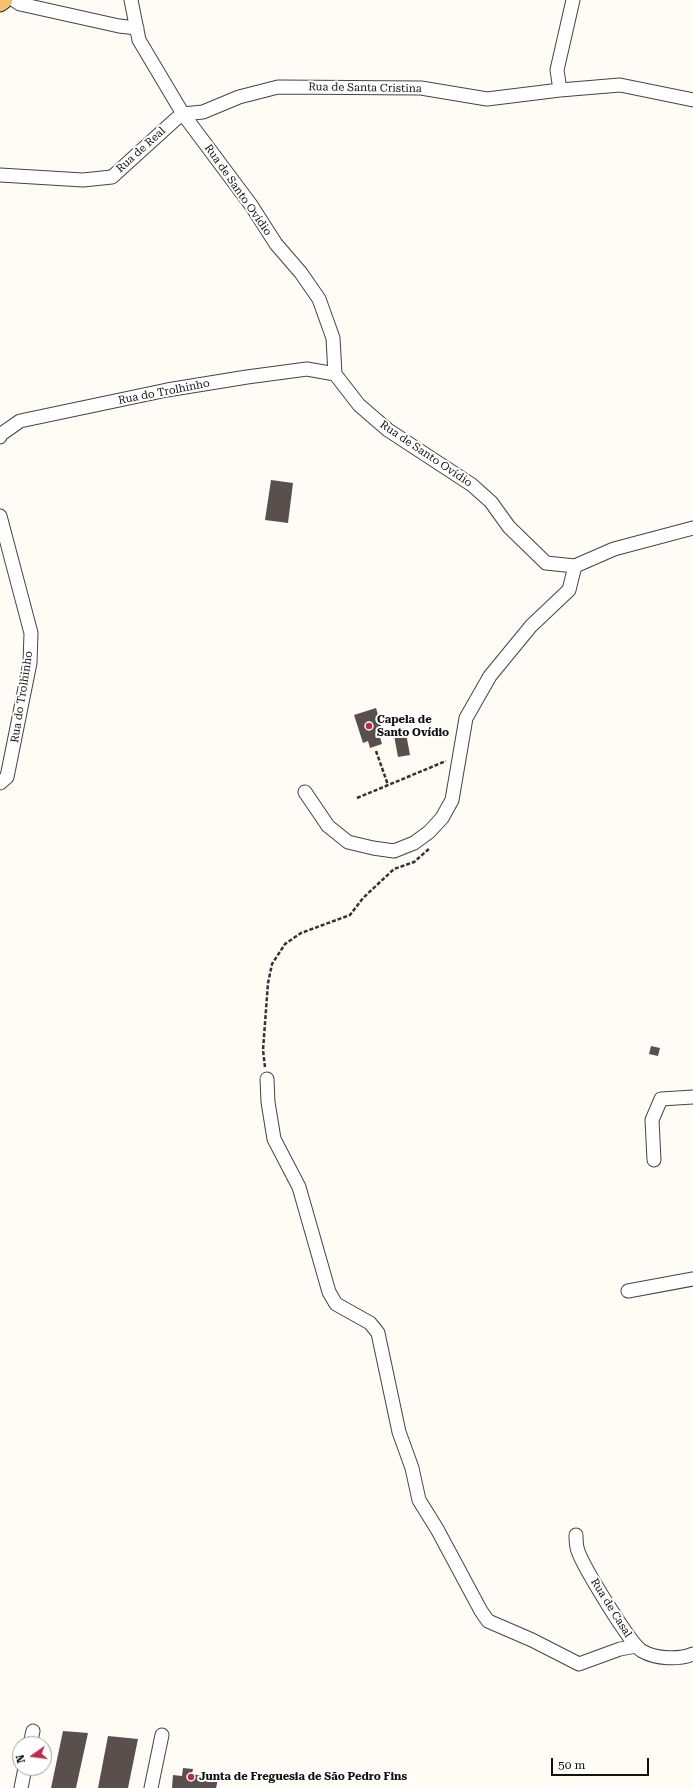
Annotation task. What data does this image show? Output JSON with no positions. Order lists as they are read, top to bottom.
{
  "streets": {
    "street": [
      "Rua de Santa Cristina",
      "Rua de Real",
      "Rua de Santo Ovídio",
      "Rua do Trolhinho",
      "Rua de Casal"
    ]
  },
  "crossings": [
    ["Rua de Santa Cristina", "Rua de Real"],
    ["Rua de Santa Cristina", "Rua de Santo Ovídio"],
    ["Rua de Real", "Rua de Santo Ovídio"],
    ["Rua de Santo Ovídio", "Rua do Trolhinho"]
  ],
  "places": ["Capela de Santo Ovídio", "Junta de Freguesia de São Pedro Fins"],
  "scale_bar": "50 m",
  "north": "left"
}
